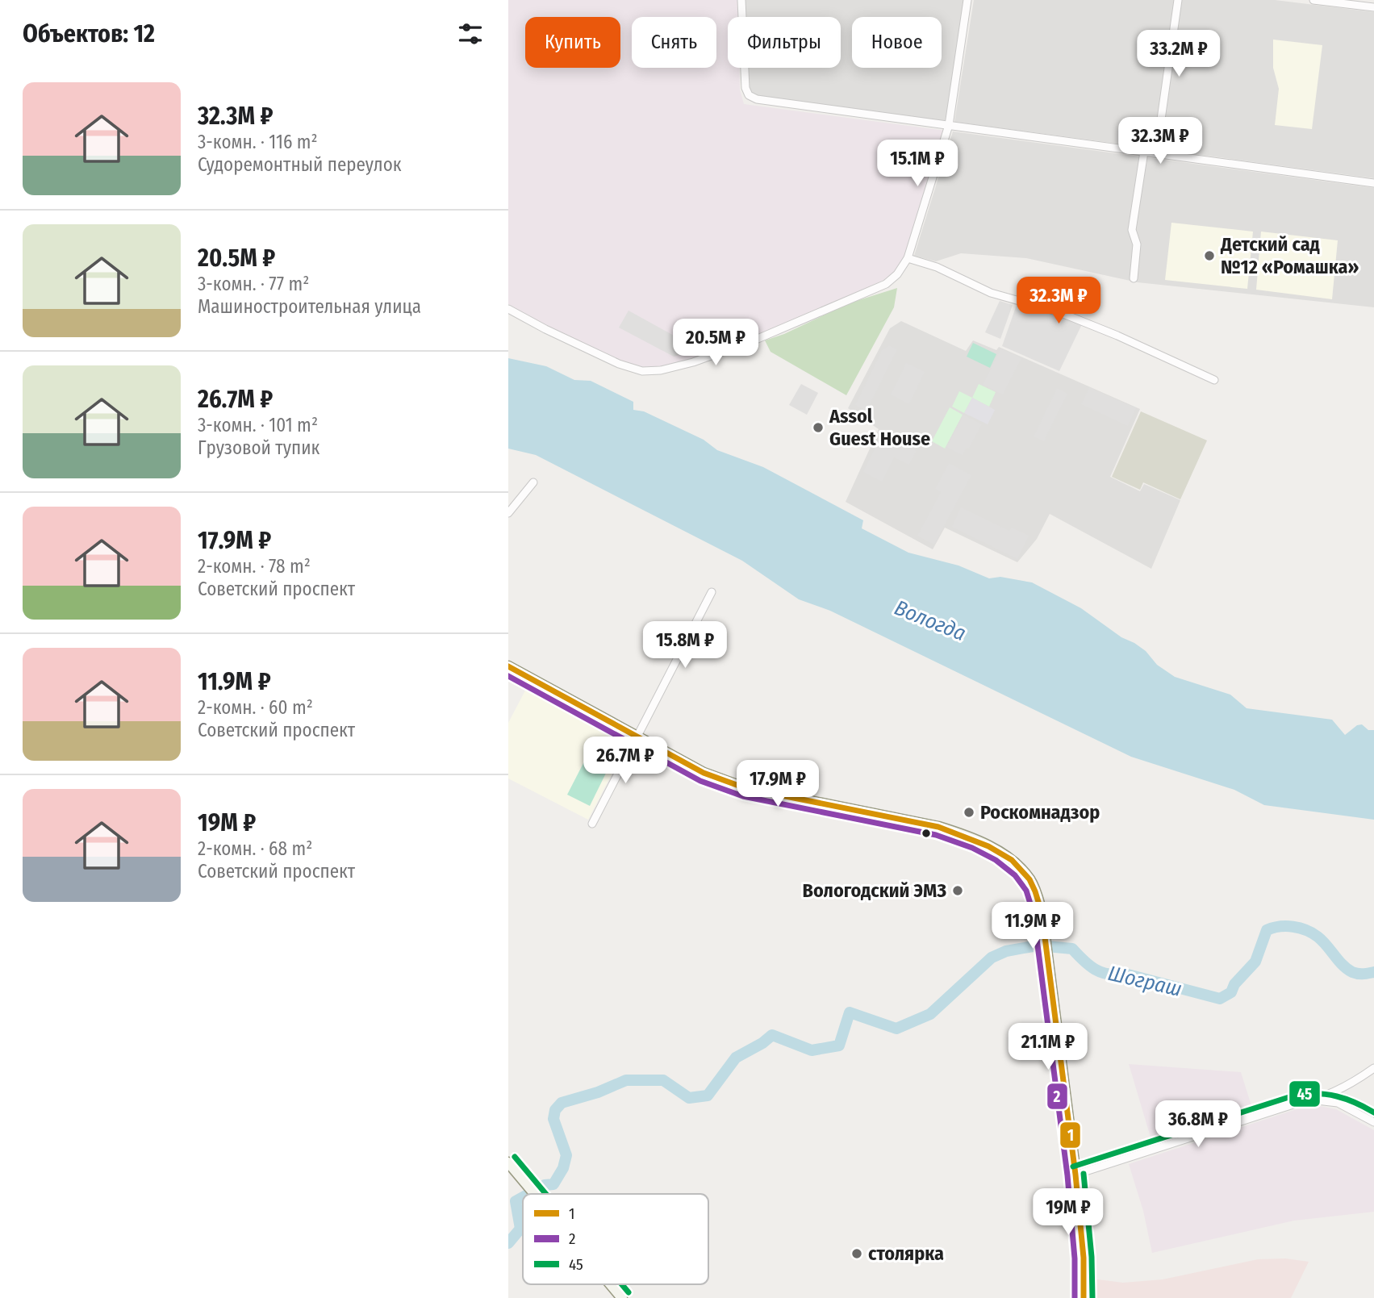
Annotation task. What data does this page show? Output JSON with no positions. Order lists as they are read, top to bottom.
{
  "water": ["Вологда", "Шограш"],
  "places": [
    "Детский сад №12 «Ромашка»",
    "Assol Guest House",
    "Роскомнадзор",
    "Вологодский ЭМЗ",
    "столярка"
  ],
  "lines": ["transit line 1", "transit line 2", "transit line 45"],
  "legend": ["1", "2", "45"],
  "page": {
    "heading": "Объектов: 12",
    "chip": [
      "Купить",
      "Снять",
      "Фильтры",
      "Новое"
    ],
    "price": [
      "33.2M ₽",
      "32.3M ₽",
      "15.1M ₽",
      "32.3M ₽",
      "20.5M ₽",
      "15.8M ₽",
      "26.7M ₽",
      "17.9M ₽",
      "11.9M ₽",
      "21.1M ₽",
      "36.8M ₽",
      "19M ₽"
    ],
    "list": [
      {
        "name": "32.3M ₽",
        "note": "3-комн. · 116 m² · Судоремонтный переулок"
      },
      {
        "name": "20.5M ₽",
        "note": "3-комн. · 77 m² · Машиностроительная улица"
      },
      {
        "name": "26.7M ₽",
        "note": "3-комн. · 101 m² · Грузовой тупик"
      },
      {
        "name": "17.9M ₽",
        "note": "2-комн. · 78 m² · Советский проспект"
      },
      {
        "name": "11.9M ₽",
        "note": "2-комн. · 60 m² · Советский проспект"
      },
      {
        "name": "19M ₽",
        "note": "2-комн. · 68 m² · Советский проспект"
      }
    ]
  }
}
